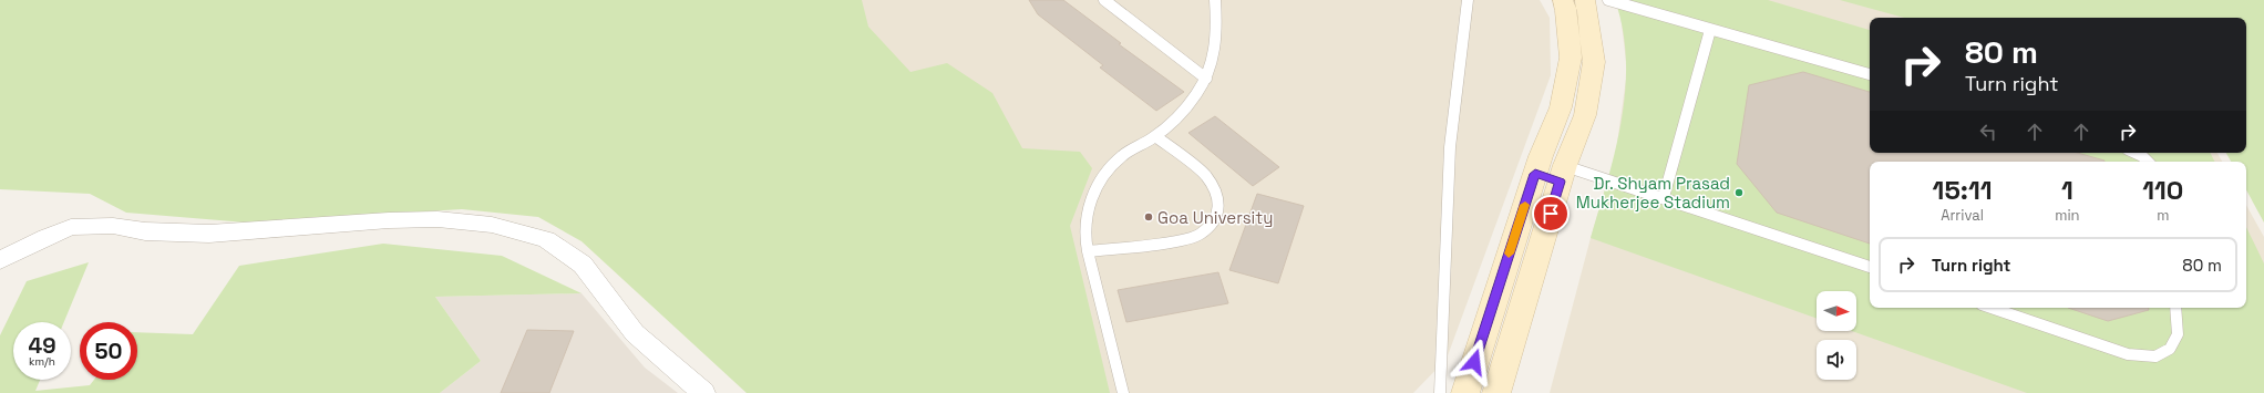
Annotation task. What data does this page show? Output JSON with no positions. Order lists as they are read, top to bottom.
{
  "places": ["Dr. Shyam Prasad Mukherjee Stadium", "Goa University"],
  "north": "right",
  "page": {
    "turn": ["80 m", "Turn right"],
    "eta": [
      "15:11",
      "Arrival",
      "1",
      "min",
      "110",
      "m"
    ],
    "list": [
      {
        "name": "Turn right",
        "value": "80 m"
      }
    ],
    "speed": "49 km/h",
    "limit": "50"
  }
}
